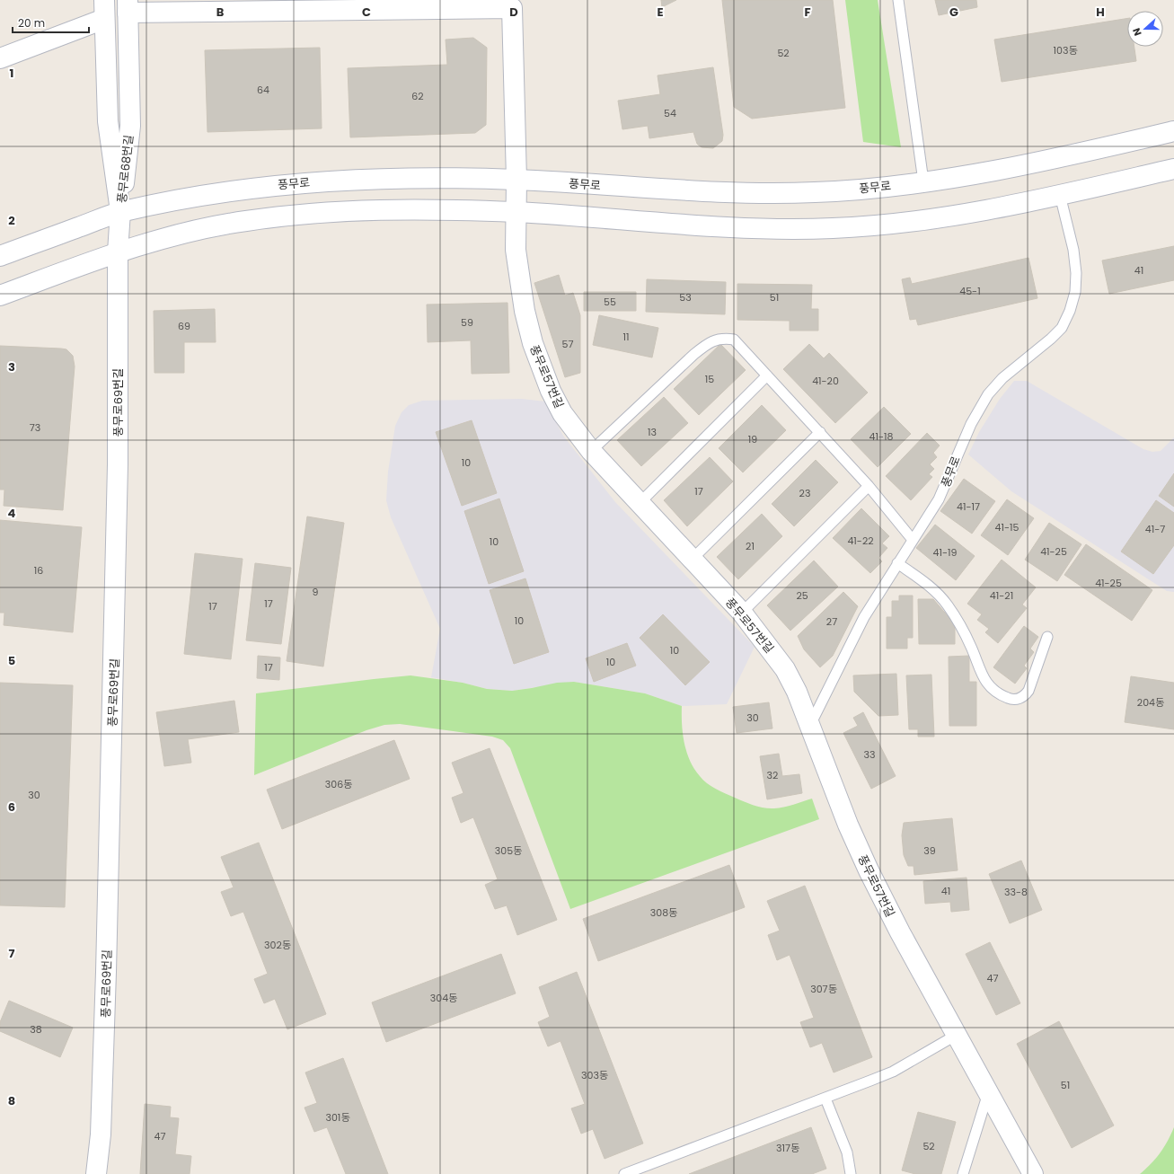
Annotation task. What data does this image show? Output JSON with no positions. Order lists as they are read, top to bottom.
{
  "streets": {
    "street": [
      "풍무로68번길",
      "풍무로",
      "풍무로57번길",
      "풍무로69번길"
    ]
  },
  "crossings": [
    ["풍무로68번길", "풍무로"],
    ["풍무로68번길", "풍무로57번길"],
    ["풍무로68번길", "풍무로69번길"],
    ["풍무로", "풍무로57번길"],
    ["풍무로", "풍무로69번길"]
  ],
  "house_numbers": [
    "103동",
    "52",
    "64",
    "62",
    "54",
    "41",
    "45-1",
    "53",
    "51",
    "55",
    "59",
    "69",
    "11",
    "57",
    "15",
    "41-20",
    "73",
    "13",
    "41-18",
    "19",
    "10",
    "17",
    "23",
    "41-17",
    "41-15",
    "41-7",
    "41-22",
    "10",
    "21",
    "41-25",
    "41-19",
    "16",
    "41-25",
    "9",
    "25",
    "41-21",
    "17",
    "17",
    "10",
    "27",
    "10",
    "10",
    "17",
    "204동",
    "30",
    "33",
    "32",
    "306동",
    "30",
    "305동",
    "39",
    "41",
    "33-8",
    "308동",
    "302동",
    "47",
    "307동",
    "304동",
    "38",
    "303동",
    "51",
    "301동",
    "47",
    "52",
    "317동"
  ],
  "scale_bar": "20 m",
  "north": "left",
  "grid": {
    "columns": [
      "B",
      "C",
      "D",
      "E",
      "F",
      "G",
      "H"
    ],
    "rows": [
      "1",
      "2",
      "3",
      "4",
      "5",
      "6",
      "7",
      "8"
    ]
  }
}
